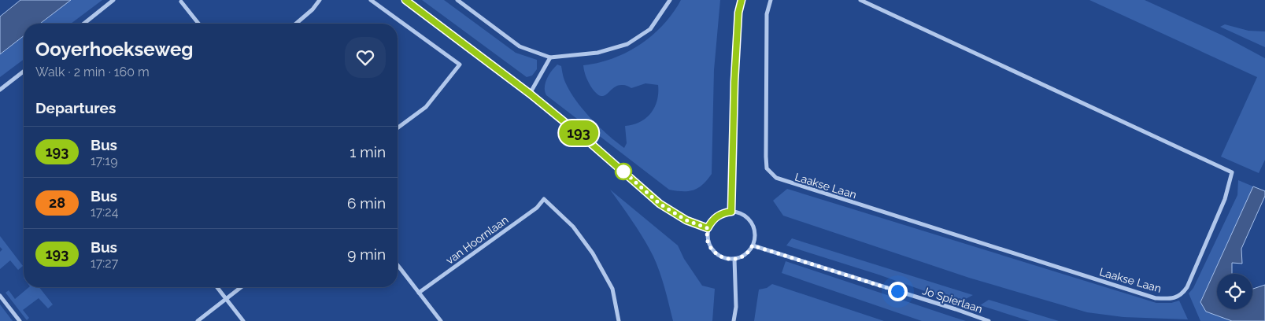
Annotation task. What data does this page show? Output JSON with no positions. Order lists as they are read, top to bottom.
{
  "streets": {
    "street": ["Laakse Laan", "van Hoornlaan", "Jo Spierlaan"]
  },
  "lines": ["bus line 193"],
  "page": {
    "on_map": "193",
    "heading": [
      ["Ooyerhoekseweg", "Walk · 2 min · 160 m"],
      "Departures"
    ],
    "list": [
      {
        "mark": "193",
        "name": "Bus",
        "note": "17:19",
        "value": "1 min"
      },
      {
        "mark": "28",
        "name": "Bus",
        "note": "17:24",
        "value": "6 min"
      },
      {
        "mark": "193",
        "name": "Bus",
        "note": "17:27",
        "value": "9 min"
      }
    ]
  }
}
